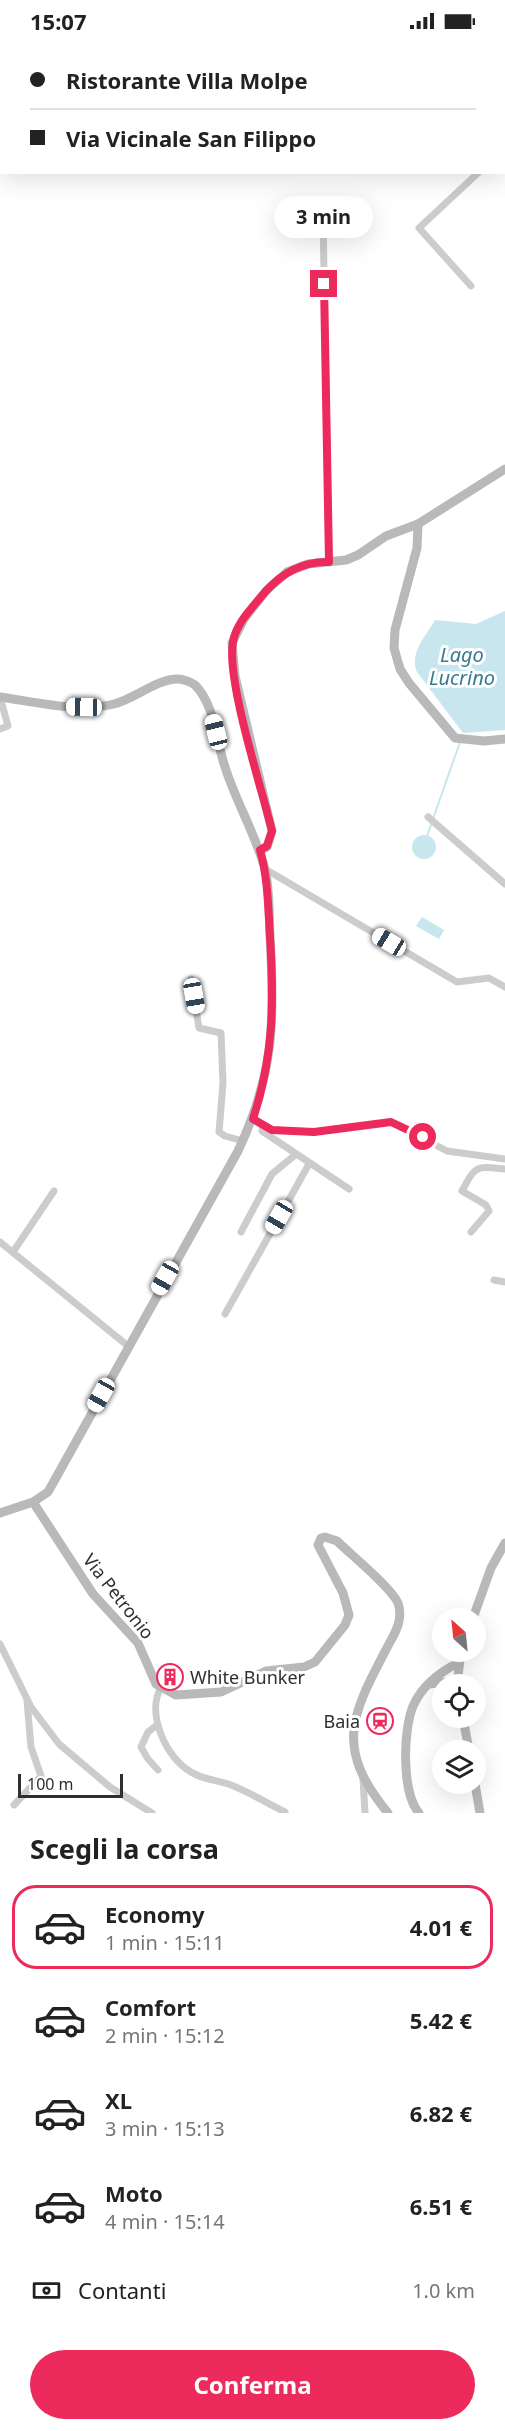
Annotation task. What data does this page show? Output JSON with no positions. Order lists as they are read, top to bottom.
{
  "streets": {
    "street": ["Via Petronio"]
  },
  "water": ["Lago Lucrino"],
  "places": {
    "building": ["White Bunker"],
    "station": ["Baia"]
  },
  "scale_bar": "100 m",
  "north": "top left",
  "page": {
    "status": "15:07",
    "banner": ["Ristorante Villa Molpe", "Via Vicinale San Filippo"],
    "bubble": "3 min",
    "scale": "100 m",
    "heading": "Scegli la corsa",
    "list": [
      {
        "name": "Economy",
        "note": "1 min · 15:11",
        "value": "4.01 €"
      },
      {
        "name": "Comfort",
        "note": "2 min · 15:12",
        "value": "5.42 €"
      },
      {
        "name": "XL",
        "note": "3 min · 15:13",
        "value": "6.82 €"
      },
      {
        "name": "Moto",
        "note": "4 min · 15:14",
        "value": "6.51 €"
      }
    ],
    "pay": ["Contanti", "1.0 km"],
    "buttons": "Conferma"
  }
}
